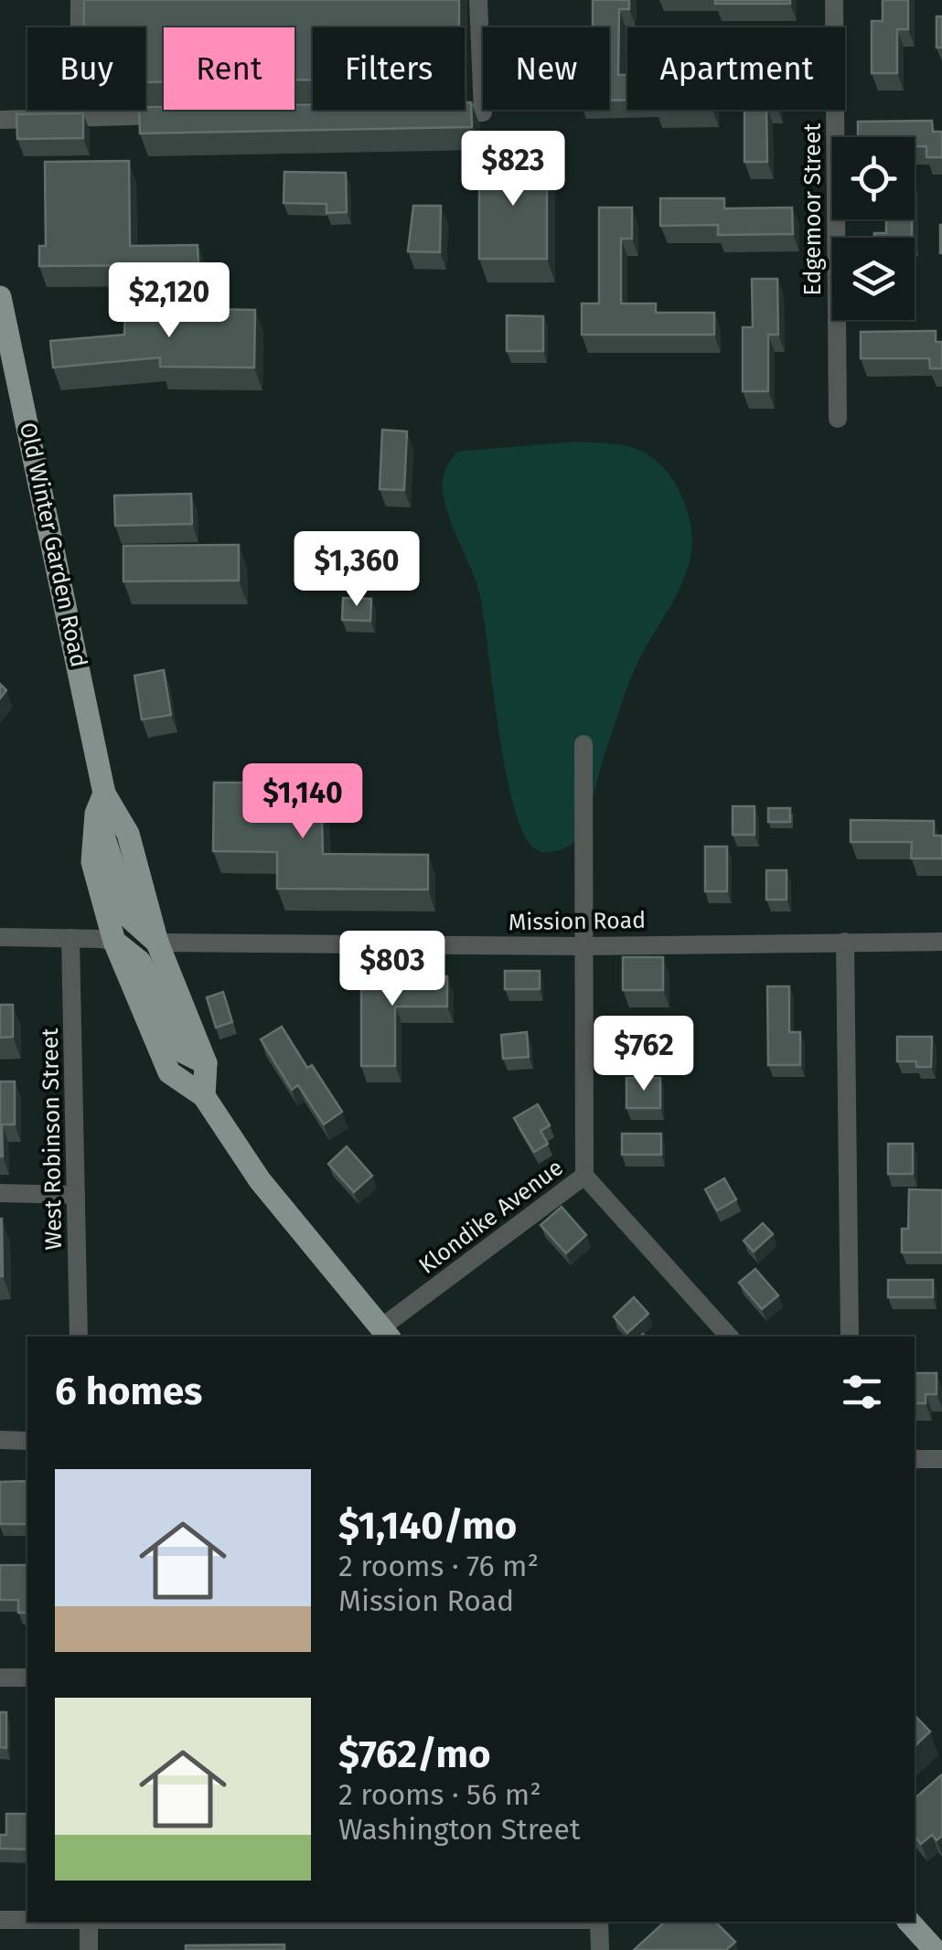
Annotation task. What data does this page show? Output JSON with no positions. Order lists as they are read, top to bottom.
{
  "streets": {
    "main road": ["Old Winter Garden Road"],
    "street": [
      "Edgemoor Street",
      "Mission Road",
      "West Robinson Street",
      "Klondike Avenue"
    ]
  },
  "crossings": [
    ["Old Winter Garden Road", "Mission Road"],
    ["Old Winter Garden Road", "Klondike Avenue"]
  ],
  "page": {
    "chip": [
      "Buy",
      "Rent",
      "Filters",
      "New",
      "Apartment"
    ],
    "price": [
      "$823",
      "$2,120",
      "$1,360",
      "$1,140",
      "$803",
      "$762"
    ],
    "heading": "6 homes",
    "list": [
      {
        "name": "$1,140/mo",
        "note": "2 rooms · 76 m² · Mission Road"
      },
      {
        "name": "$762/mo",
        "note": "2 rooms · 56 m² · Washington Street"
      }
    ]
  }
}
